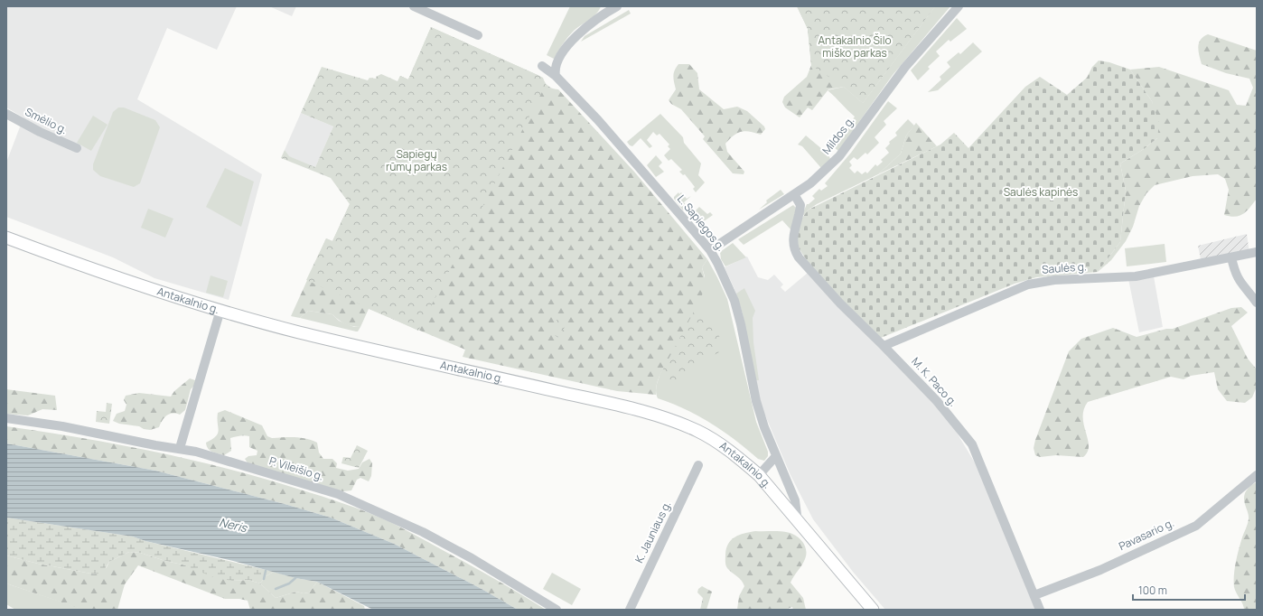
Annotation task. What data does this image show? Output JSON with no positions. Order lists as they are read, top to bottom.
{
  "streets": {
    "main road": ["Antakalnio g."],
    "street": [
      "Smėlio g.",
      "Mildos g.",
      "L. Sapiegos g.",
      "Saulės g.",
      "M. K. Paco g.",
      "P. Vileišio g.",
      "K. Jauniaus g.",
      "Pavasario g."
    ]
  },
  "crossings": [
    ["Mildos g.", "L. Sapiegos g."],
    ["Mildos g.", "M. K. Paco g."],
    ["L. Sapiegos g.", "Antakalnio g."],
    ["Saulės g.", "M. K. Paco g."],
    ["M. K. Paco g.", "Pavasario g."]
  ],
  "water": ["Neris"],
  "parks": ["Antakalnio Šilo miško parkas", "Sapiegų rūmų parkas", "Saulės kapinės"],
  "scale_bar": "100 m"
}
